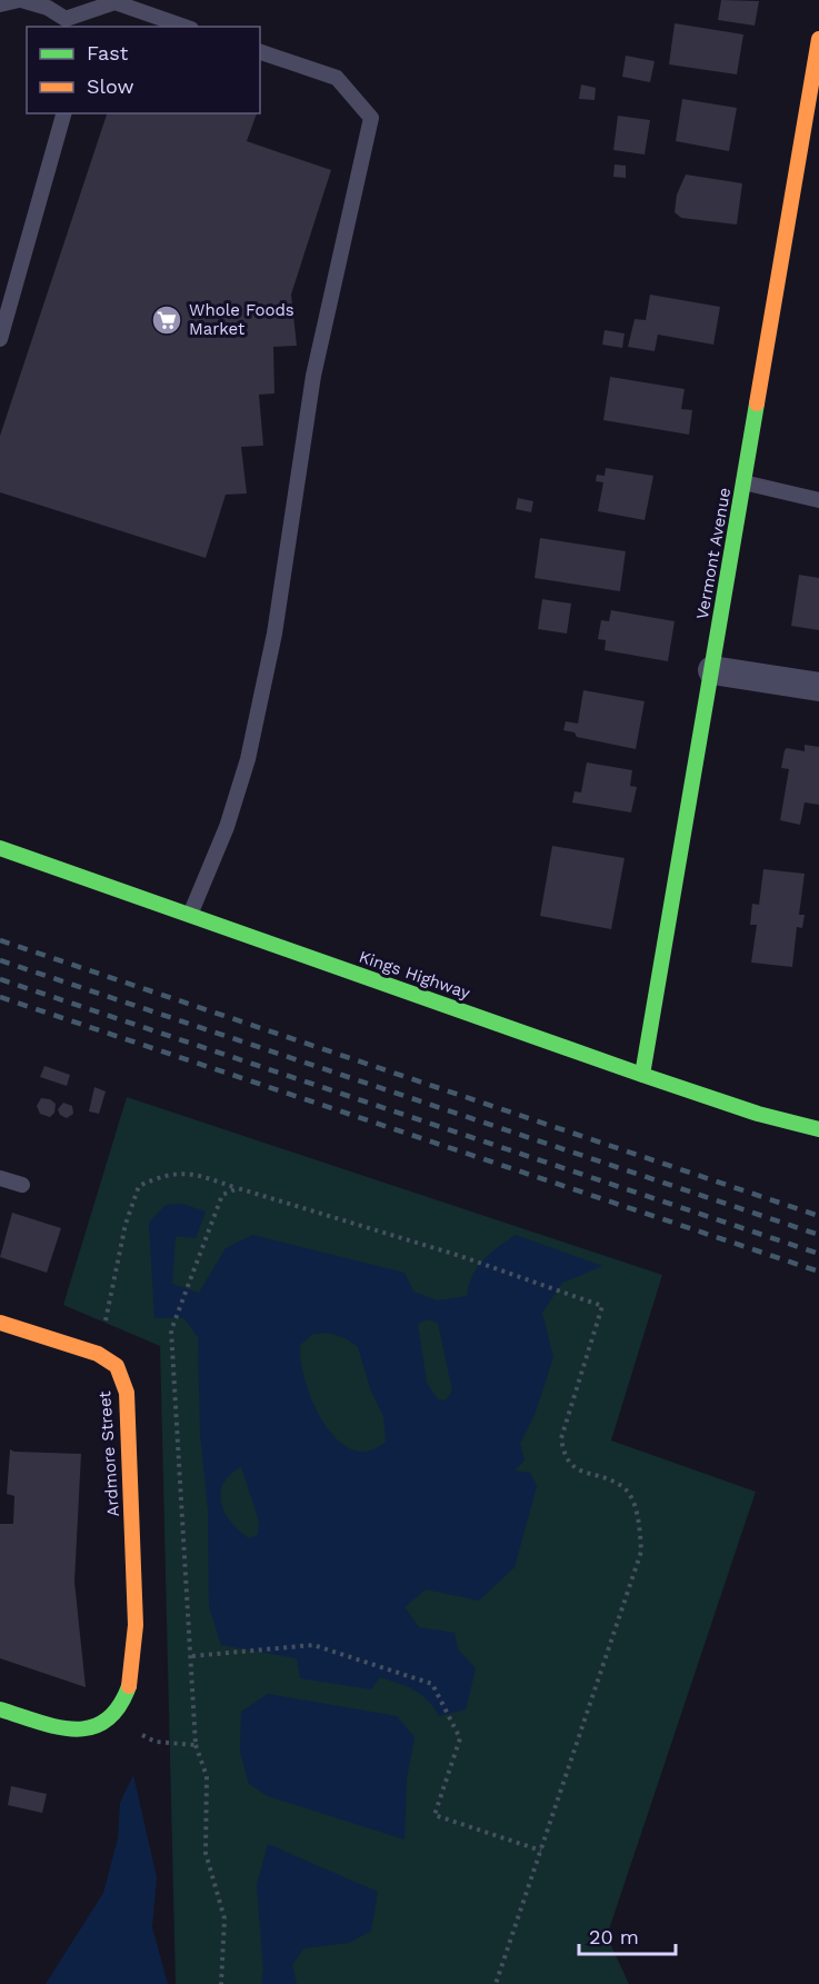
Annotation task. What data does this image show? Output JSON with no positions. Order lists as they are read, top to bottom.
{
  "streets": {
    "street": ["Vermont Avenue", "Kings Highway", "Ardmore Street"]
  },
  "crossings": [
    ["Vermont Avenue", "Kings Highway"]
  ],
  "places": {
    "supermarket": ["Whole Foods Market"]
  },
  "legend": ["Fast", "Slow"],
  "scale_bar": "20 m"
}
